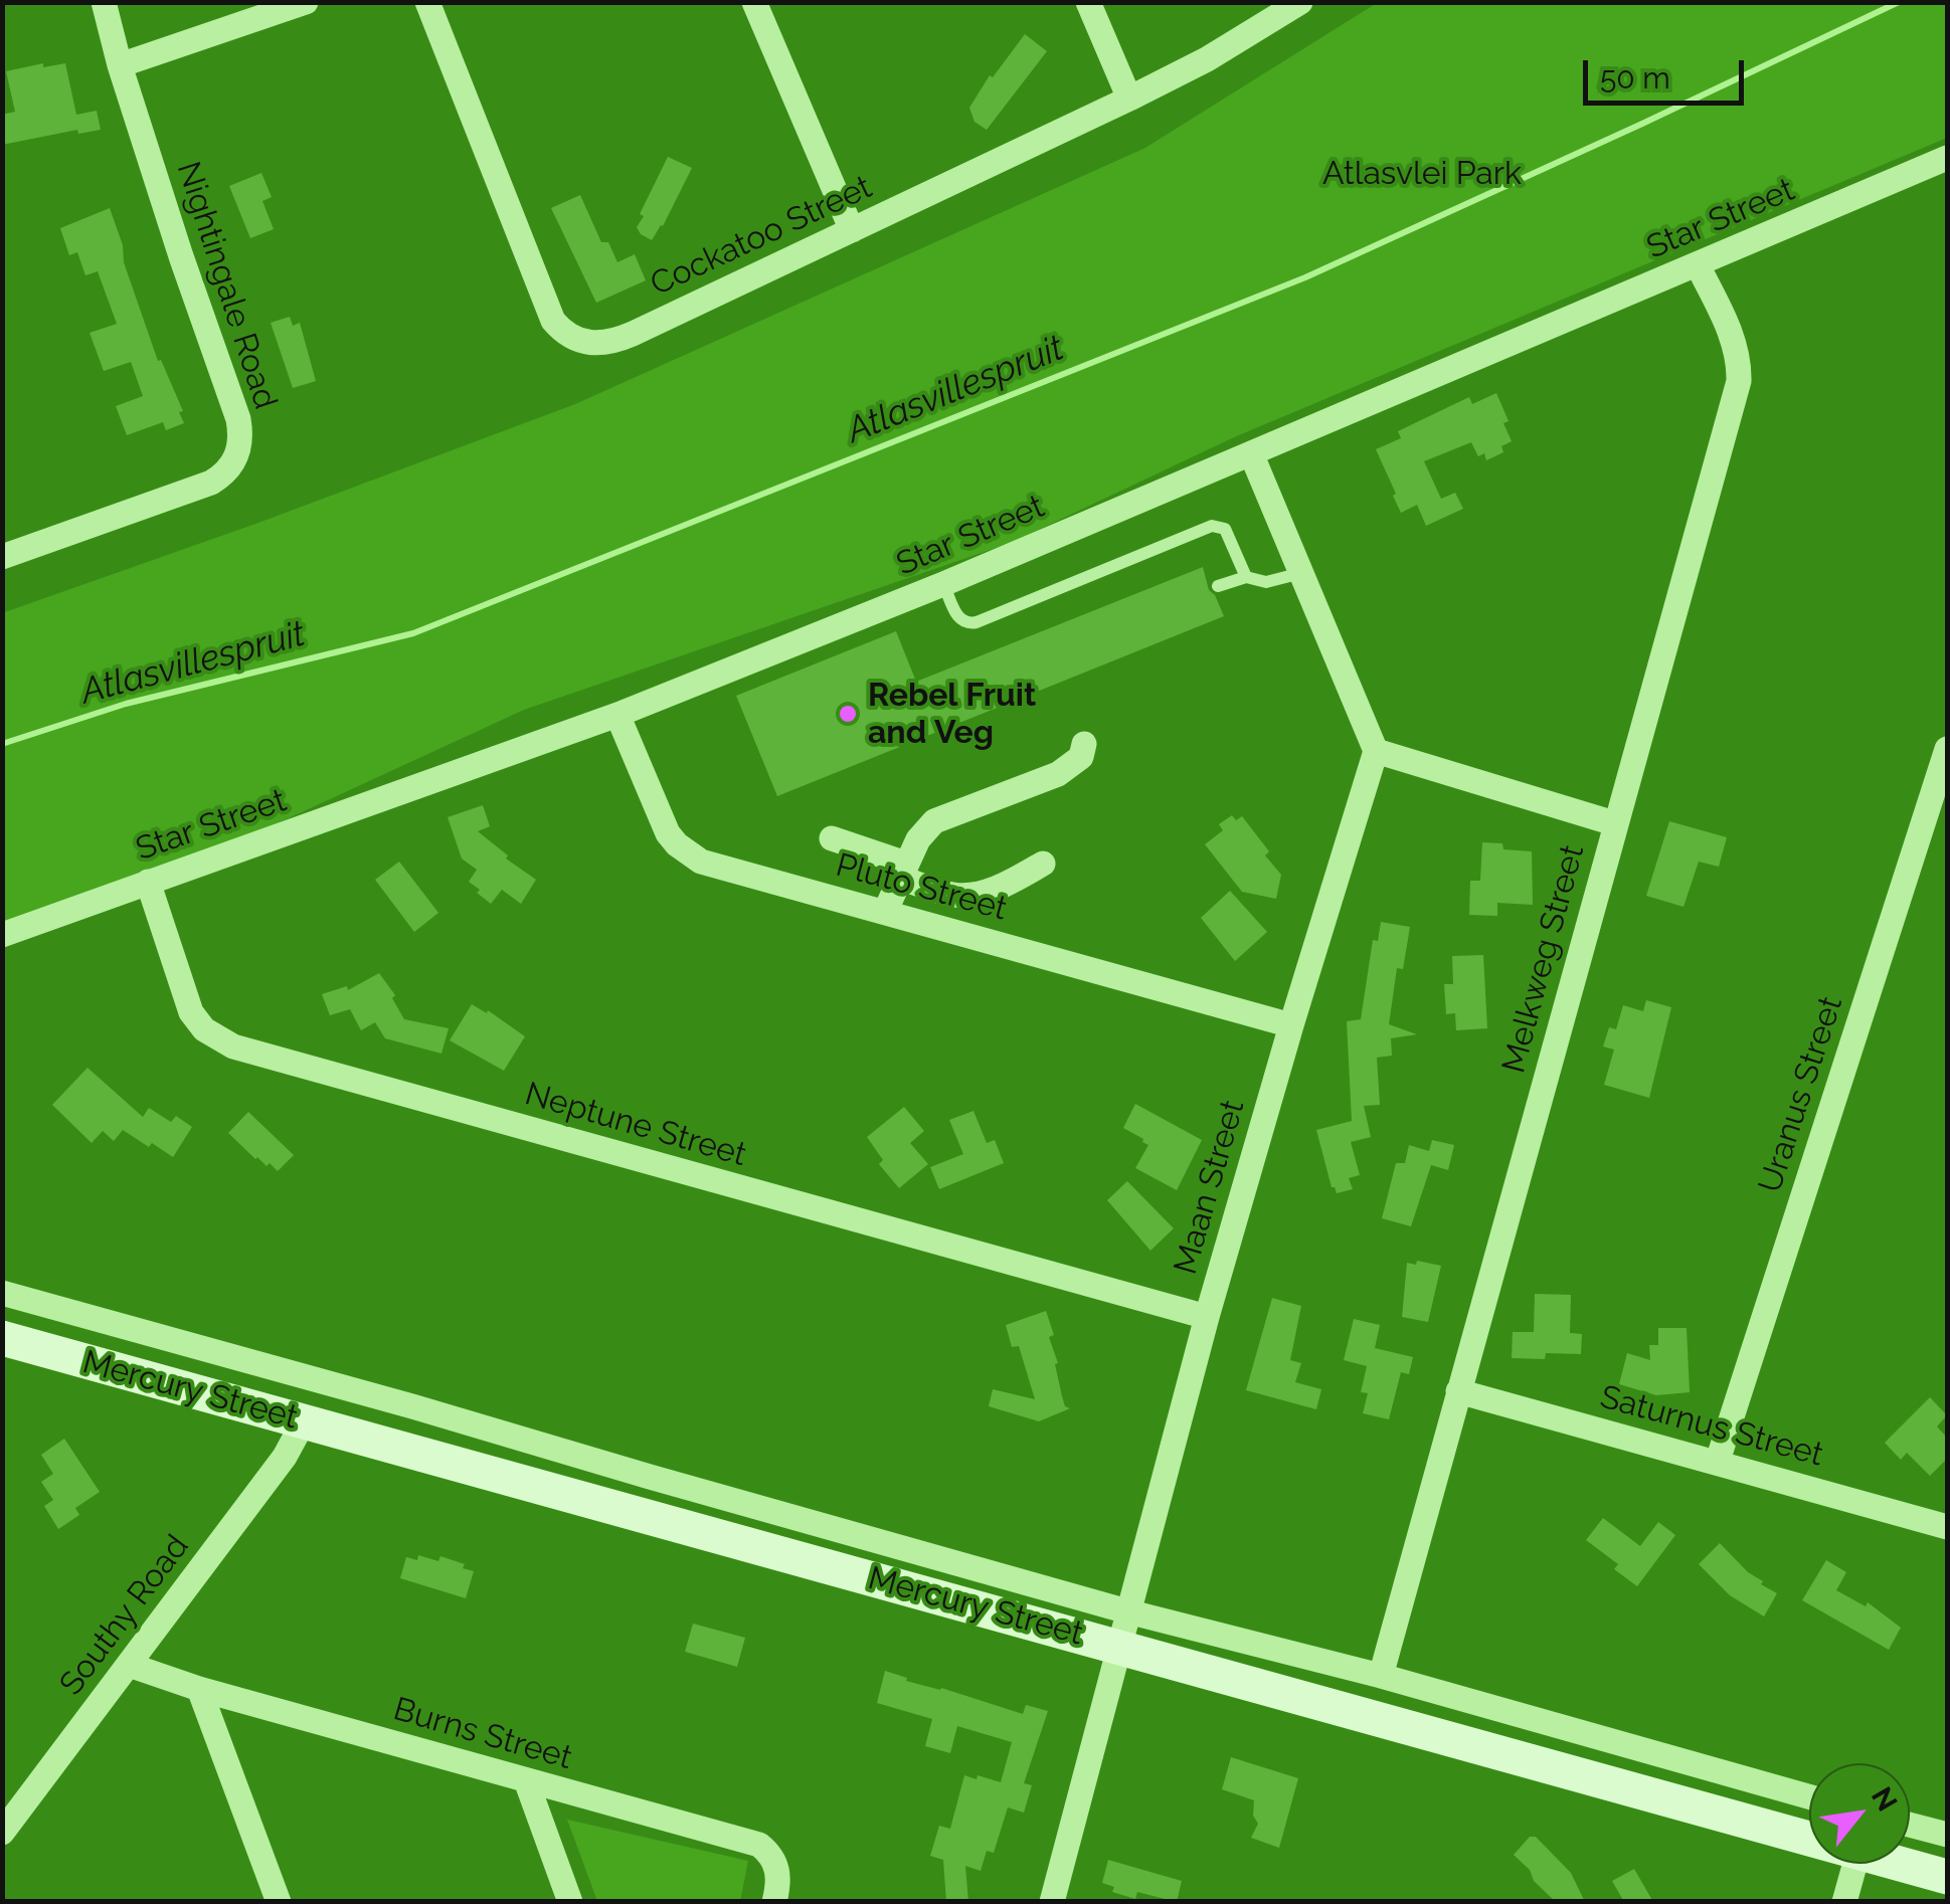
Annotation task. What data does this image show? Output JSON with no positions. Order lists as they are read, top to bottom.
{
  "streets": {
    "street": [
      "Star Street",
      "Cockatoo Street",
      "Nightingale Road",
      "Pluto Street",
      "Melkweg Street",
      "Uranus Street",
      "Neptune Street",
      "Maan Street",
      "Mercury Street",
      "Saturnus Street",
      "Southy Road",
      "Burns Street"
    ]
  },
  "crossings": [
    ["Star Street", "Pluto Street"],
    ["Star Street", "Melkweg Street"],
    ["Star Street", "Neptune Street"],
    ["Pluto Street", "Maan Street"],
    ["Melkweg Street", "Mercury Street"],
    ["Melkweg Street", "Saturnus Street"],
    ["Uranus Street", "Saturnus Street"],
    ["Neptune Street", "Maan Street"],
    ["Maan Street", "Mercury Street"],
    ["Mercury Street", "Southy Road"],
    ["Southy Road", "Burns Street"]
  ],
  "water": ["Atlasvillespruit"],
  "parks": ["Atlasvlei Park"],
  "places": ["Rebel Fruit and Veg"],
  "scale_bar": "50 m",
  "north": "top right"
}
